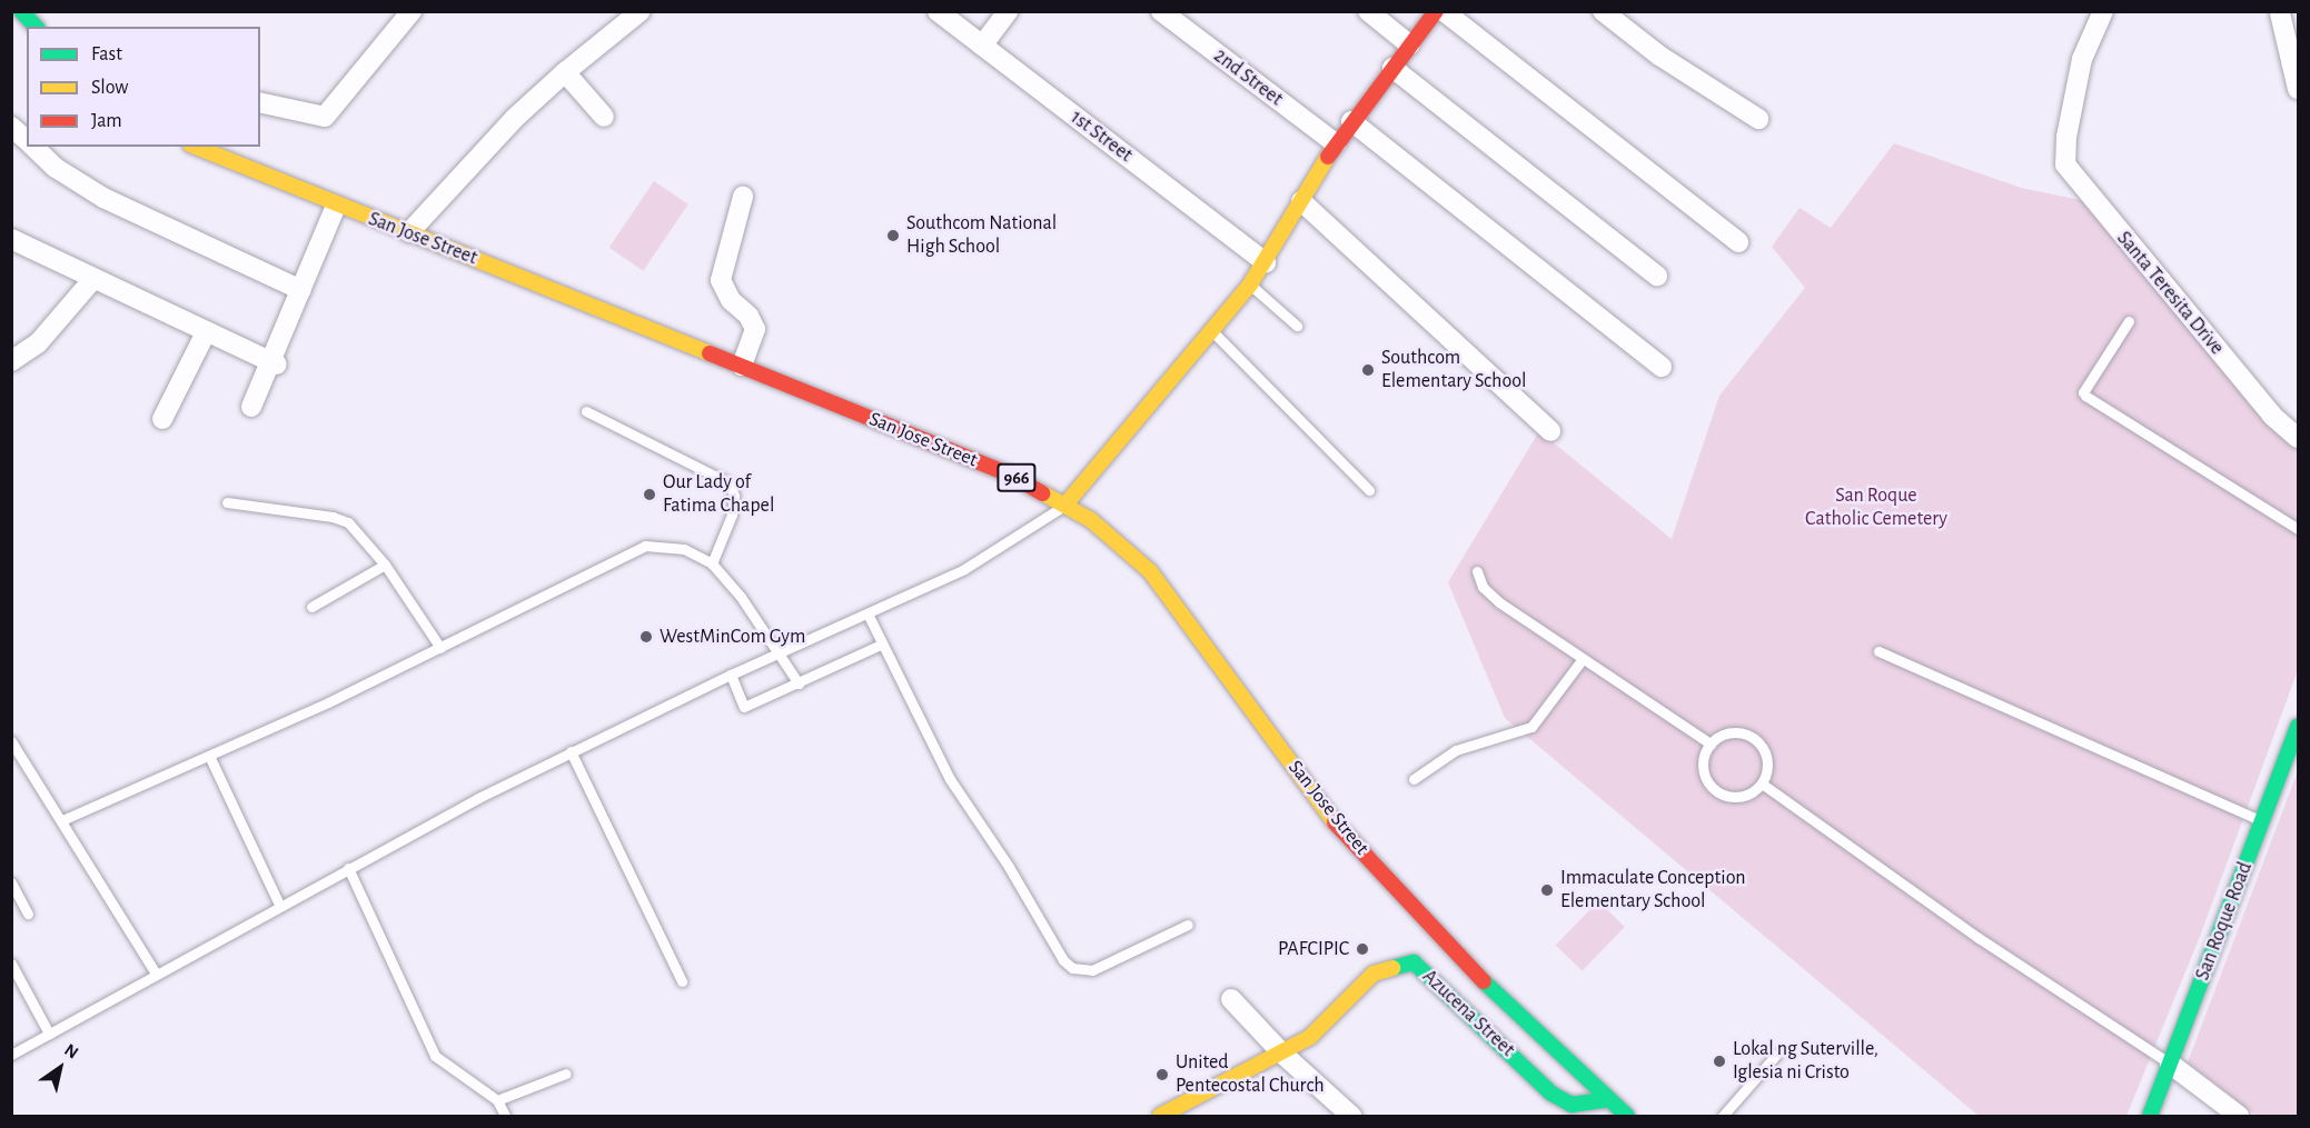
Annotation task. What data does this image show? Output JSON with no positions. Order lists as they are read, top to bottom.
{
  "streets": {
    "main road": [
      "San Jose Street",
      "966",
      "San Roque Road",
      "Azucena Street"
    ],
    "street": ["2nd Street", "1st Street", "Santa Teresita Drive"]
  },
  "crossings": [
    ["San Jose Street", "Azucena Street"]
  ],
  "parks": ["San Roque Catholic Cemetery"],
  "places": [
    "Southcom National High School",
    "Southcom Elementary School",
    "Our Lady of Fatima Chapel",
    "WestMinCom Gym",
    "Immaculate Conception Elementary School",
    "PAFCIPIC",
    "Lokal ng Suterville, Iglesia ni Cristo",
    "United Pentecostal Church"
  ],
  "legend": ["Fast", "Slow", "Jam"],
  "north": "top right"
}
